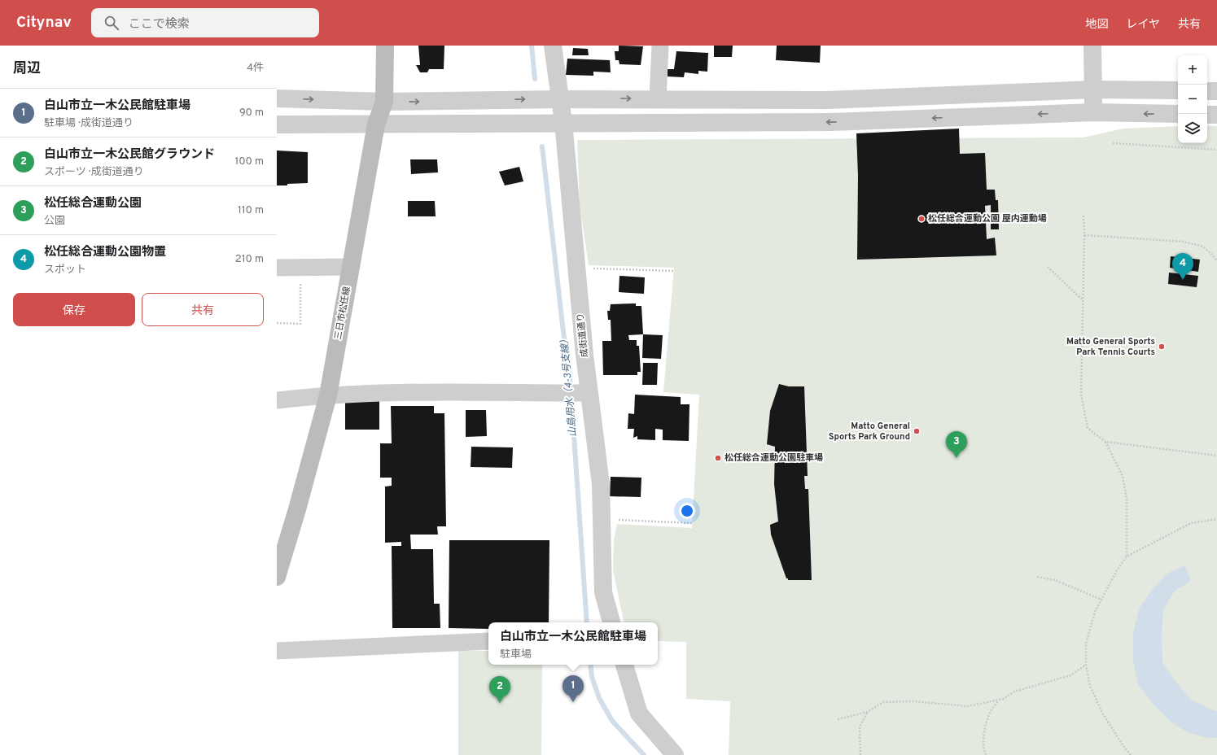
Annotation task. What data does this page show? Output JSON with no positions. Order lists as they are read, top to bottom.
{
  "streets": {
    "main road": ["三日市松任線"],
    "street": ["成街道通り"]
  },
  "water": ["山島用水（4-3号支線）"],
  "places": [
    "松任総合運動公園 屋内運動場",
    "Matto General Sports Park Tennis Courts",
    "Matto General Sports Park Ground",
    "松任総合運動公園駐車場"
  ],
  "page": {
    "header": "Citynav",
    "search": "ここで検索",
    "nav": ["地図", "レイヤ", "共有"],
    "heading": ["周辺", "4件"],
    "map_buttons": ["+", "−"],
    "list": [
      {
        "mark": "1",
        "name": "白山市立一木公民館駐車場",
        "note": "駐車場 · 成街道通り",
        "value": "90 m"
      },
      {
        "mark": "2",
        "name": "白山市立一木公民館グラウンド",
        "note": "スポーツ · 成街道通り",
        "value": "100 m"
      },
      {
        "mark": "3",
        "name": "松任総合運動公園",
        "note": "公園",
        "value": "110 m"
      },
      {
        "mark": "4",
        "name": "松任総合運動公園物置",
        "note": "スポット",
        "value": "210 m"
      }
    ],
    "pins": [
      "4",
      "3",
      "1",
      "2"
    ],
    "buttons": ["保存", "共有"],
    "popup": ["白山市立一木公民館駐車場", "駐車場"]
  }
}
